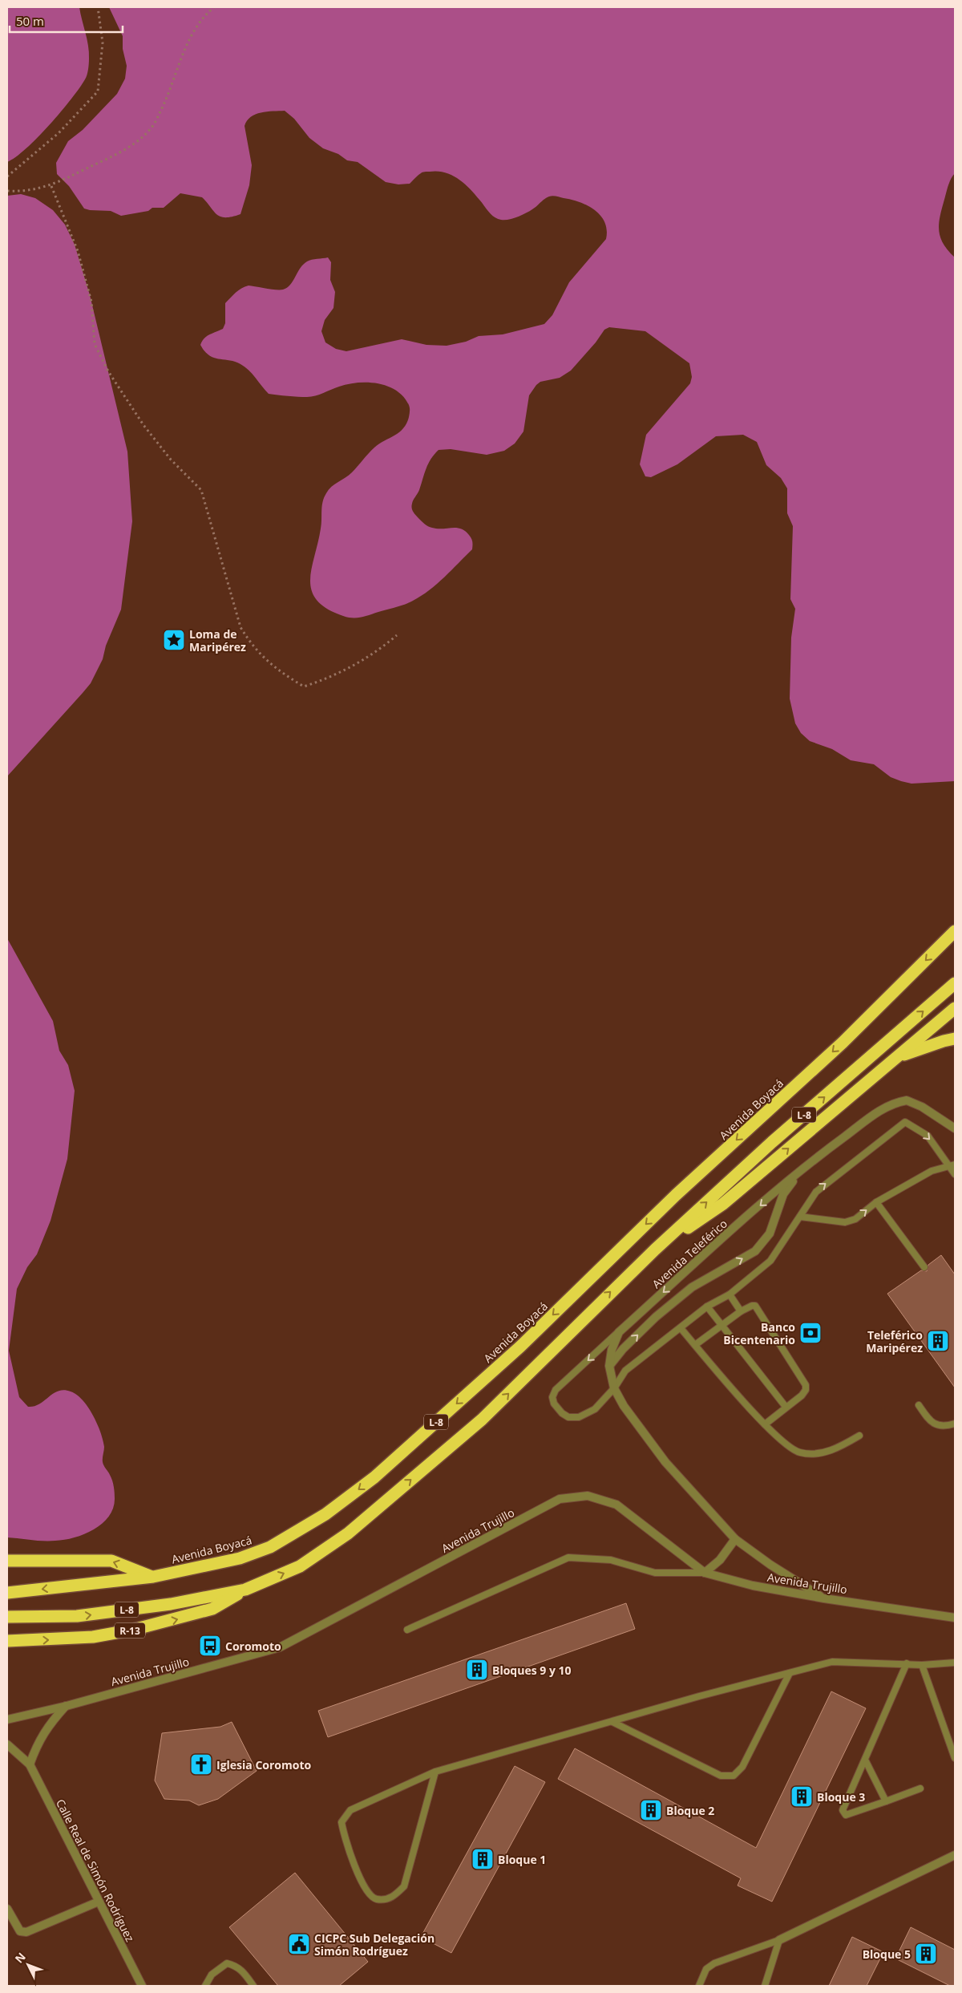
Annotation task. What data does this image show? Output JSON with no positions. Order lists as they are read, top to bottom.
{
  "streets": {
    "highway": ["Avenida Boyacá", "L-8", "R-13"],
    "street": ["Avenida Teleférico", "Avenida Trujillo", "Calle Real de Simón Rodríguez"]
  },
  "crossings": [
    ["L-8", "R-13"],
    ["Avenida Teleférico", "Avenida Trujillo"]
  ],
  "places": {
    "place": ["Loma de Maripérez"],
    "bank": ["Banco Bicentenario"],
    "building": [
      "Teleférico Maripérez",
      "Bloques 9 y 10",
      "Bloque 3",
      "Bloque 2",
      "Bloque 1",
      "Bloque 5"
    ],
    "bus stop": ["Coromoto"],
    "church": ["Iglesia Coromoto"],
    "public building": ["CICPC Sub Delegación Simón Rodríguez"]
  },
  "scale_bar": "50 m",
  "north": "top left"
}
